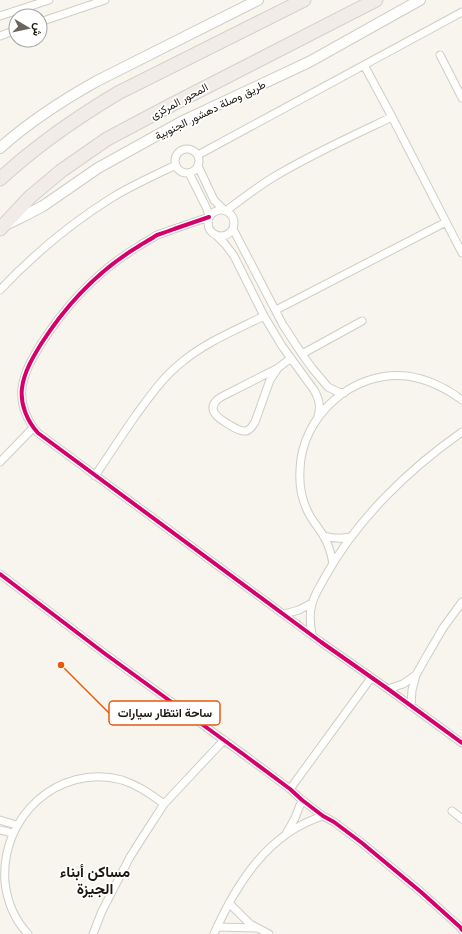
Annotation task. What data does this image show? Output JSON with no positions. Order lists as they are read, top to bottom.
{
  "streets": {
    "highway": ["المحور المركزى"],
    "main road": ["طريق وصلة دهشور الجنوبية"]
  },
  "crossings": [
    ["المحور المركزى", "طريق وصلة دهشور الجنوبية"]
  ],
  "districts": ["مساكن أبناء الجيزة"],
  "places": ["ساحة انتظار سيارات"],
  "north": "right"
}
